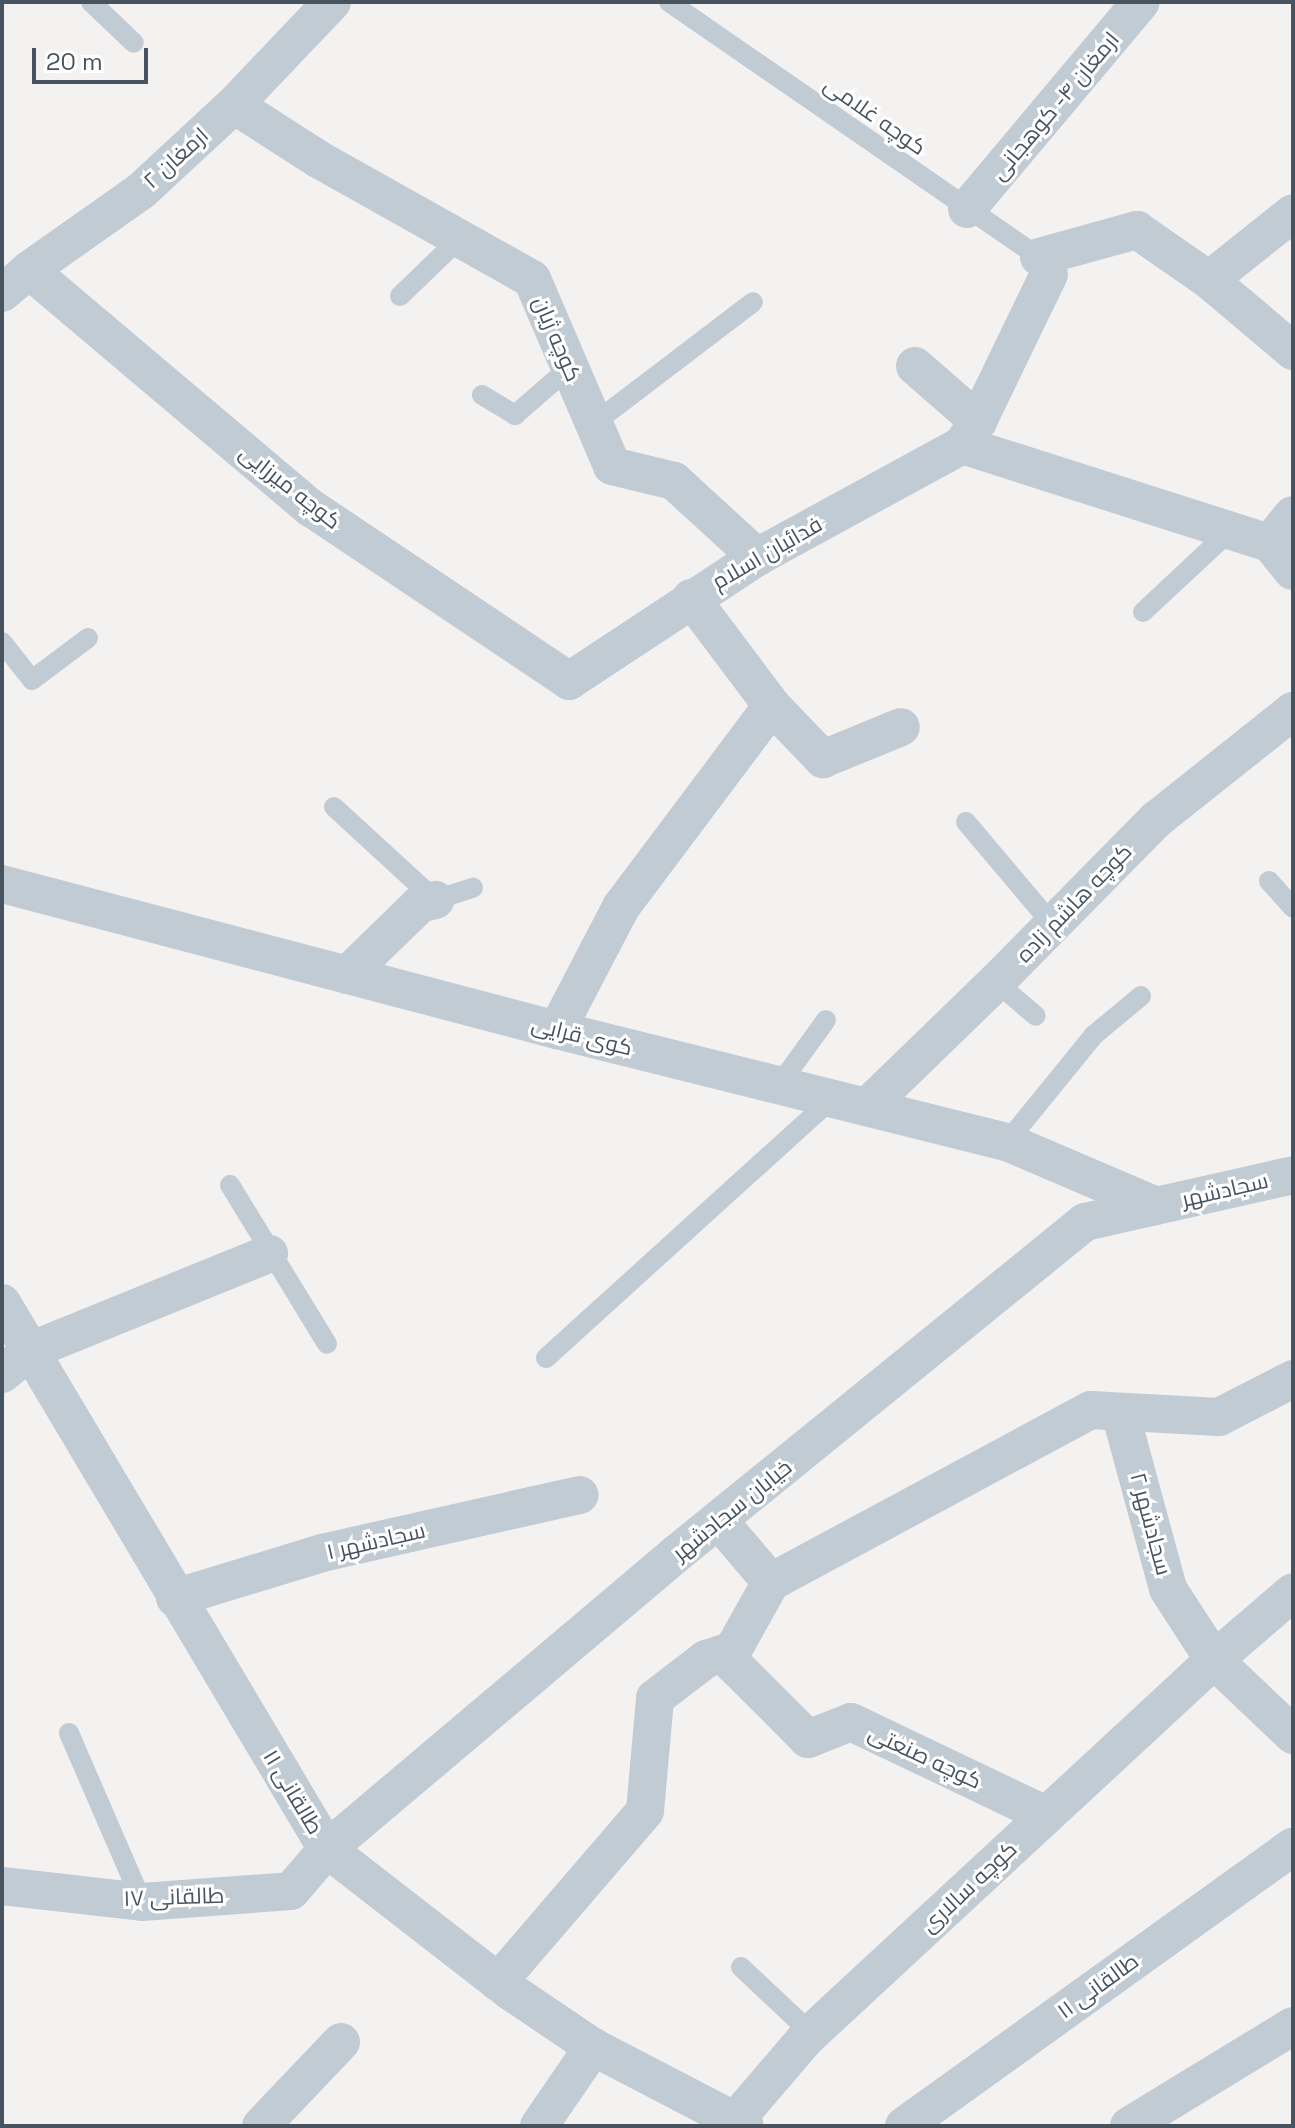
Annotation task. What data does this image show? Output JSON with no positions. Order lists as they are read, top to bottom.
{
  "streets": {
    "street": [
      "ارمغان ۴- کوهجانی",
      "ارمغان ۲",
      "کوچه ژیان",
      "کوچه میرزایی",
      "فدائیان اسلام",
      "کوچه هاشم زاده",
      "کوی قرایی",
      "سجادشهر",
      "خیابان سجادشهر",
      "سجادشهر ۲",
      "سجادشهر ۱",
      "کوچه صنعتی",
      "طالقانی ۱۱",
      "کوچه سالاری",
      "طالقانی ۱۷"
    ],
    "lane": ["کوچه غلامی"]
  },
  "crossings": [
    ["ارمغان ۴- کوهجانی", "کوچه غلامی"],
    ["ارمغان ۲", "کوچه ژیان"],
    ["ارمغان ۲", "کوچه میرزایی"],
    ["کوچه ژیان", "فدائیان اسلام"],
    ["کوچه میرزایی", "فدائیان اسلام"],
    ["کوچه هاشم زاده", "کوی قرایی"],
    ["کوی قرایی", "سجادشهر"],
    ["کوی قرایی", "خیابان سجادشهر"],
    ["سجادشهر", "خیابان سجادشهر"],
    ["خیابان سجادشهر", "طالقانی ۱۱"],
    ["خیابان سجادشهر", "طالقانی ۱۷"],
    ["سجادشهر ۲", "کوچه سالاری"],
    ["سجادشهر ۱", "طالقانی ۱۱"],
    ["کوچه صنعتی", "کوچه سالاری"],
    ["طالقانی ۱۱", "کوچه سالاری"],
    ["طالقانی ۱۱", "طالقانی ۱۷"]
  ],
  "scale_bar": "20 m"
}
